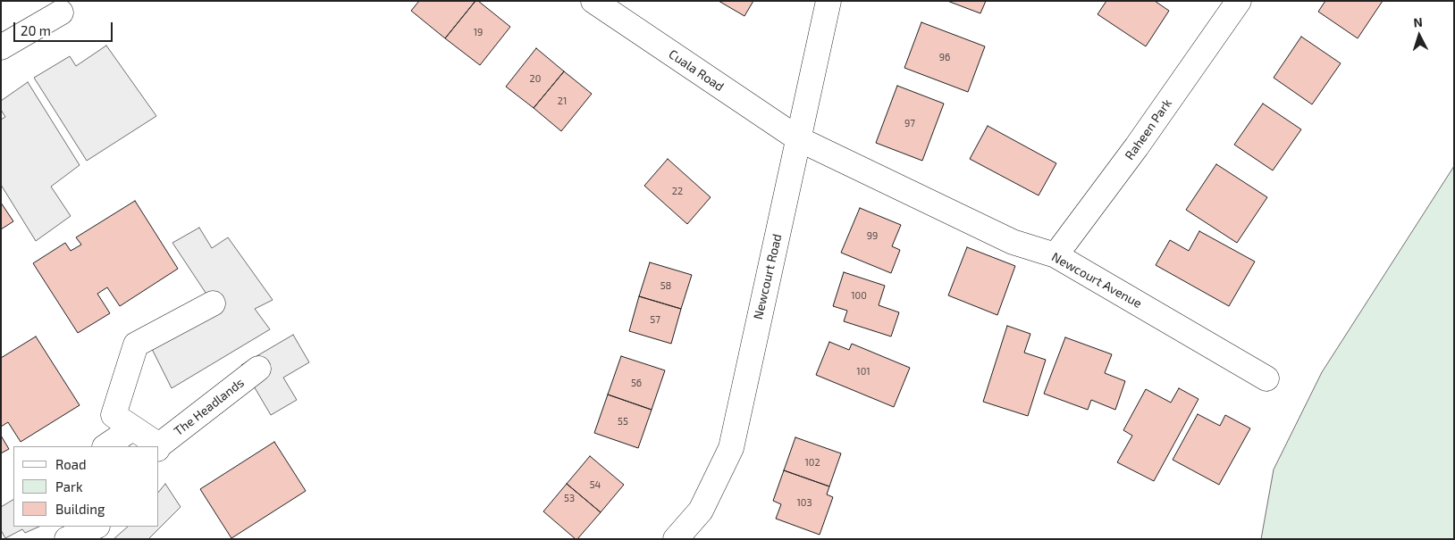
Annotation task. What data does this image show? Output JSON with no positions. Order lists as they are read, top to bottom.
{
  "streets": {
    "street": [
      "Cuala Road",
      "Raheen Park",
      "Newcourt Road",
      "Newcourt Avenue",
      "The Headlands"
    ]
  },
  "crossings": [
    ["Cuala Road", "Newcourt Road"],
    ["Cuala Road", "Newcourt Avenue"],
    ["Raheen Park", "Newcourt Avenue"],
    ["Newcourt Road", "Newcourt Avenue"]
  ],
  "house_numbers": [
    "19",
    "96",
    "20",
    "21",
    "97",
    "22",
    "99",
    "58",
    "100",
    "57",
    "101",
    "56",
    "55",
    "102",
    "54",
    "53",
    "103"
  ],
  "legend": ["Road", "Park", "Building"],
  "scale_bar": "20 m",
  "north": "top"
}
